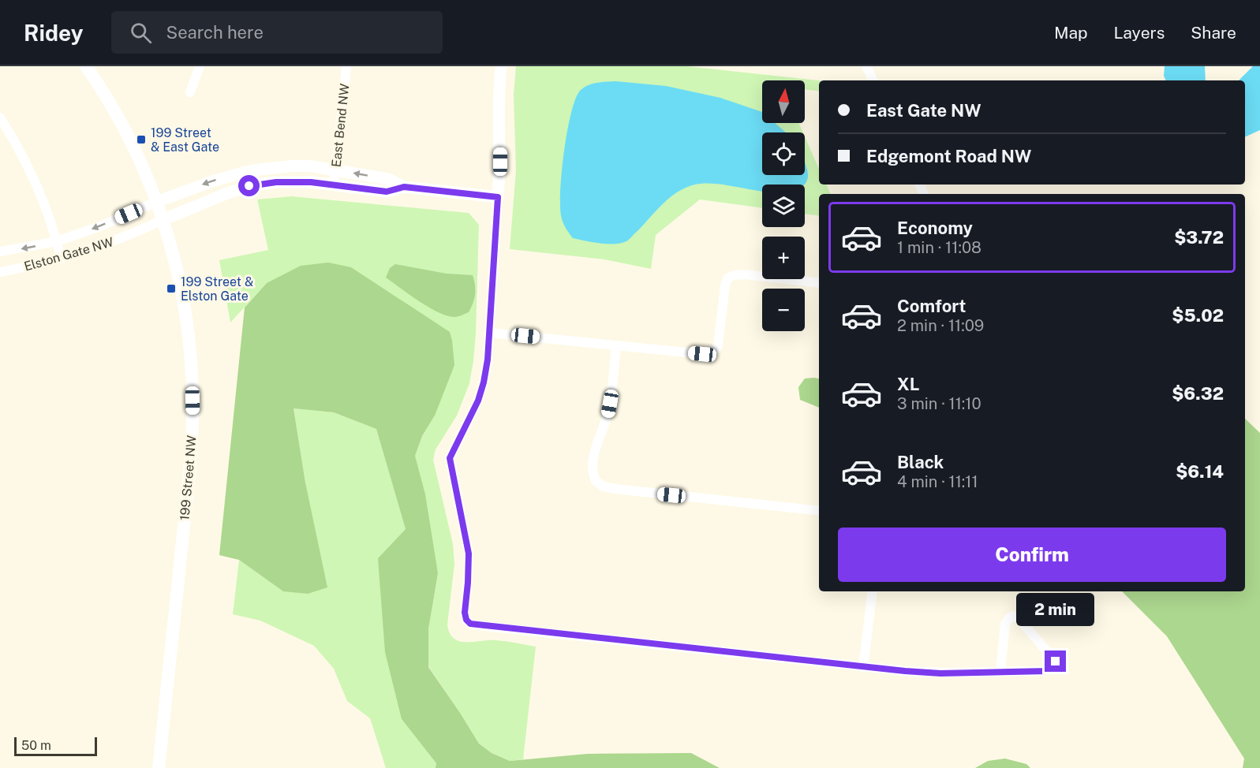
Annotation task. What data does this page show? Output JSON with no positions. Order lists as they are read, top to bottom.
{
  "streets": {
    "main road": ["199 Street NW"],
    "street": ["East Bend NW", "Elston Gate NW"]
  },
  "crossings": [
    ["Elston Gate NW", "199 Street NW"]
  ],
  "places": {
    "transit": ["199 Street & East Gate", "199 Street & Elston Gate"]
  },
  "scale_bar": "50 m",
  "north": "top",
  "page": {
    "header": "Ridey",
    "search": "Search here",
    "nav": ["Map", "Layers", "Share"],
    "map_buttons": ["+", "−"],
    "banner": ["East Gate NW", "Edgemont Road NW"],
    "list": [
      {
        "name": "Economy",
        "note": "1 min · 11:08",
        "value": "$3.72"
      },
      {
        "name": "Comfort",
        "note": "2 min · 11:09",
        "value": "$5.02"
      },
      {
        "name": "XL",
        "note": "3 min · 11:10",
        "value": "$6.32"
      },
      {
        "name": "Black",
        "note": "4 min · 11:11",
        "value": "$6.14"
      }
    ],
    "buttons": "Confirm",
    "bubble": "2 min",
    "scale": "50 m"
  }
}
